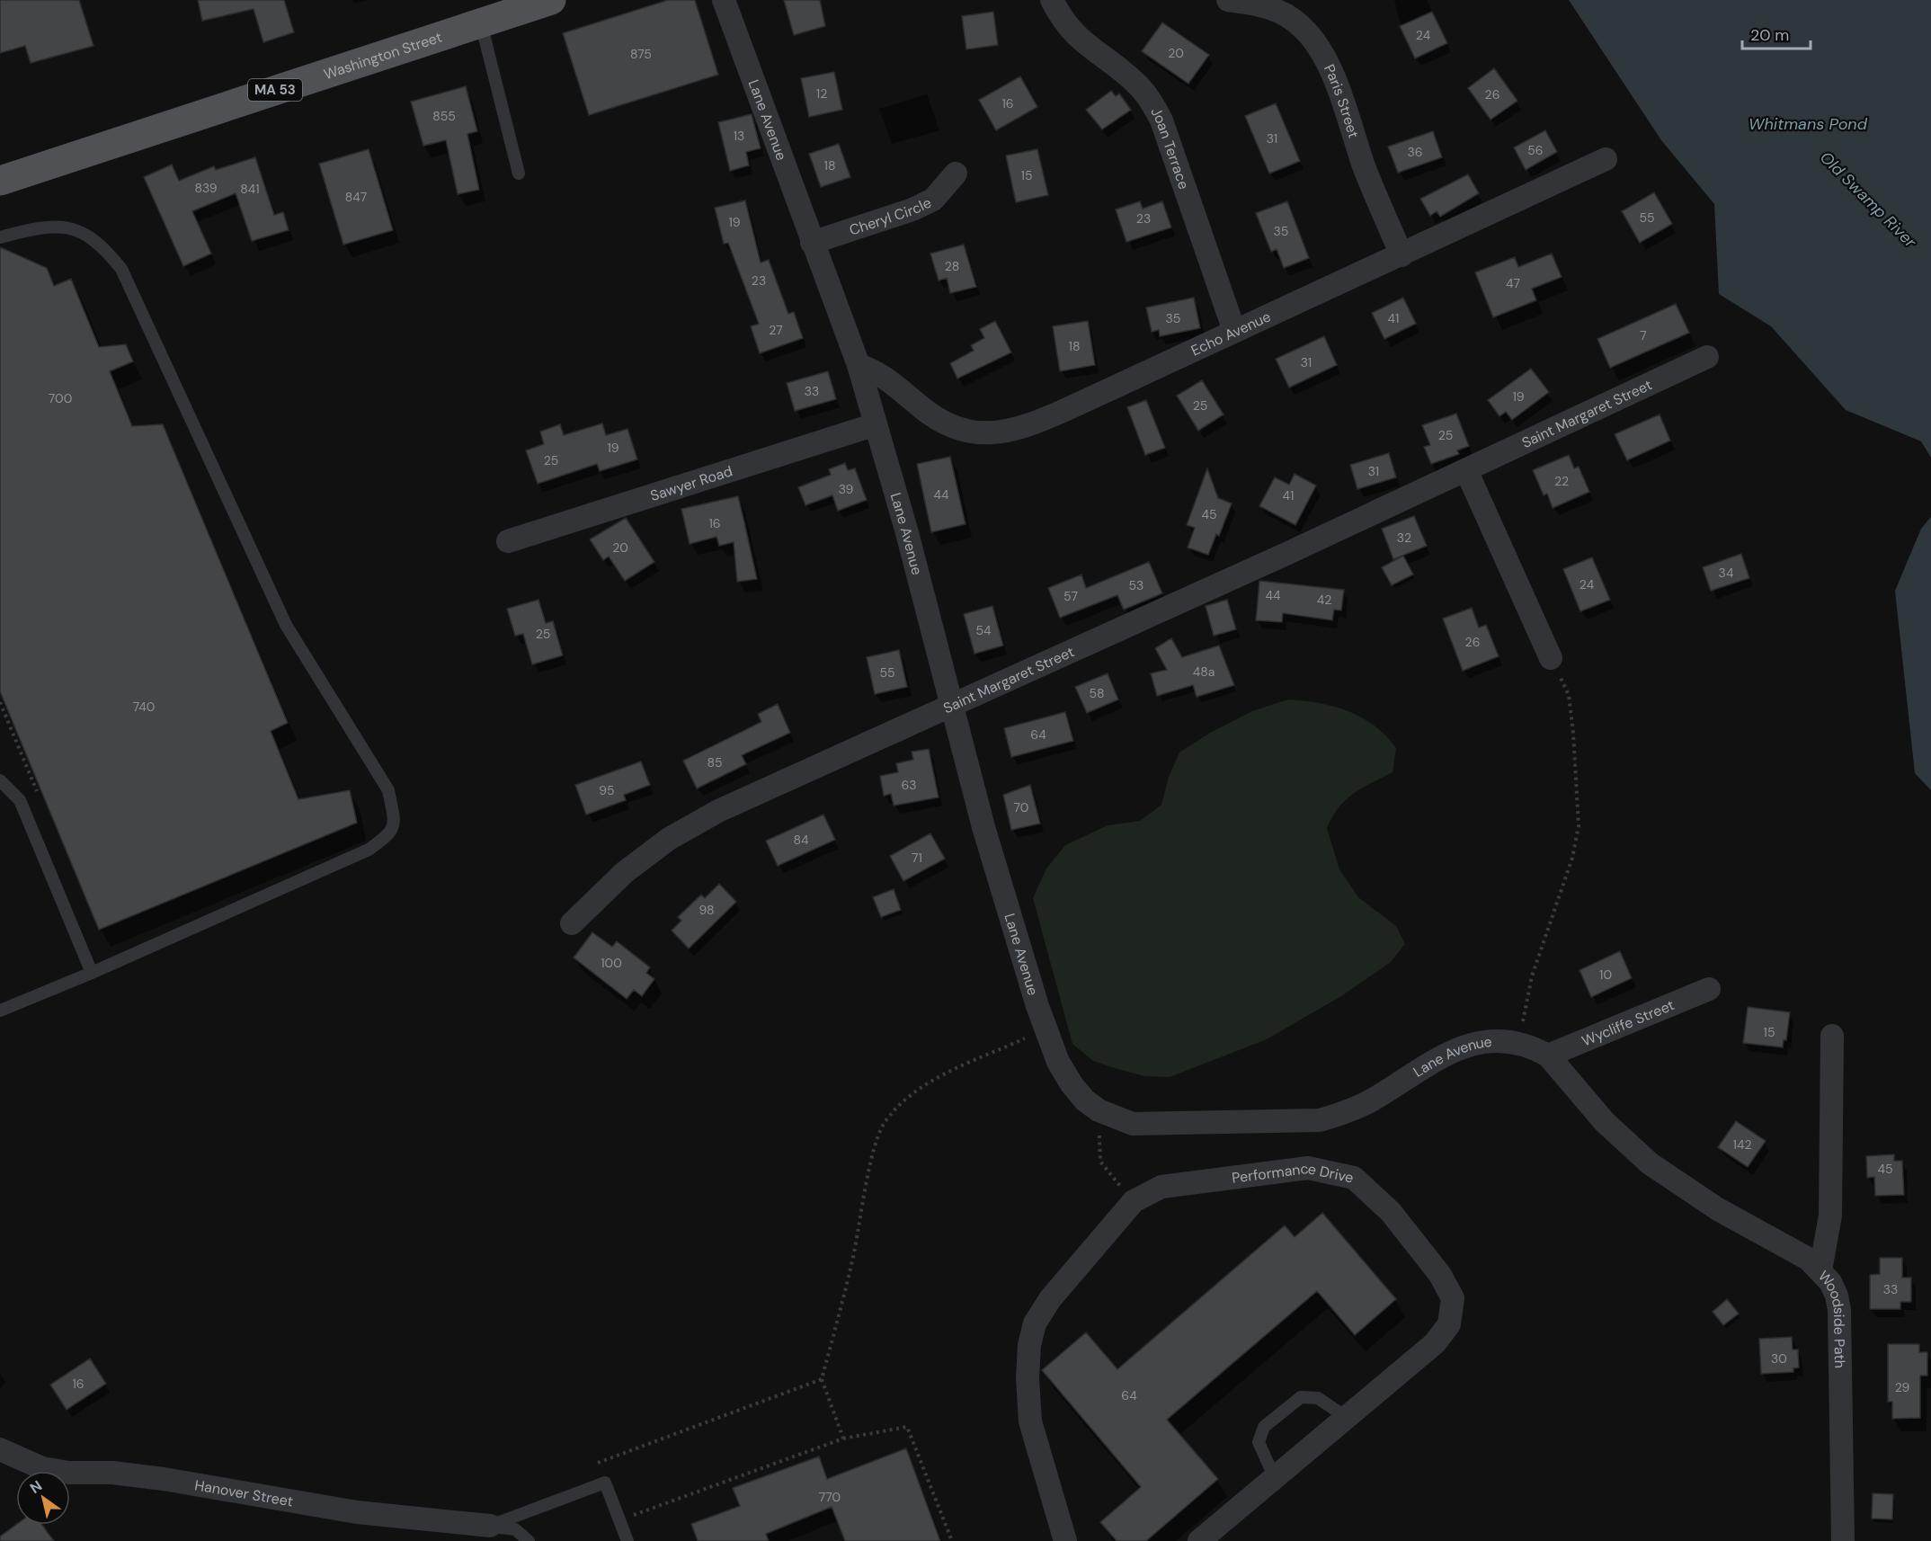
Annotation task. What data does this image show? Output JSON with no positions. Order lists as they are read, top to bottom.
{
  "streets": {
    "main road": ["Washington Street", "MA 53"],
    "street": [
      "Paris Street",
      "Lane Avenue",
      "Joan Terrace",
      "Cheryl Circle",
      "Echo Avenue",
      "Saint Margaret Street",
      "Sawyer Road",
      "Wycliffe Street",
      "Performance Drive",
      "Woodside Path",
      "Hanover Street"
    ]
  },
  "crossings": [
    ["Paris Street", "Echo Avenue"],
    ["Lane Avenue", "Cheryl Circle"],
    ["Lane Avenue", "Echo Avenue"],
    ["Lane Avenue", "Saint Margaret Street"],
    ["Lane Avenue", "Sawyer Road"],
    ["Lane Avenue", "Wycliffe Street"],
    ["Lane Avenue", "Woodside Path"],
    ["Joan Terrace", "Echo Avenue"]
  ],
  "water": ["Whitmans Pond", "Old Swamp River"],
  "house_numbers": [
    "24",
    "20",
    "875",
    "12",
    "26",
    "16",
    "855",
    "13",
    "31",
    "56",
    "36",
    "18",
    "15",
    "839",
    "841",
    "847",
    "55",
    "23",
    "19",
    "35",
    "28",
    "23",
    "47",
    "35",
    "41",
    "27",
    "7",
    "18",
    "31",
    "33",
    "19",
    "700",
    "25",
    "25",
    "19",
    "25",
    "31",
    "22",
    "39",
    "44",
    "41",
    "45",
    "16",
    "32",
    "20",
    "34",
    "24",
    "53",
    "44",
    "57",
    "42",
    "54",
    "25",
    "26",
    "48a",
    "55",
    "58",
    "740",
    "64",
    "85",
    "63",
    "95",
    "70",
    "84",
    "71",
    "98",
    "100",
    "10",
    "15",
    "142",
    "45",
    "33",
    "30",
    "16",
    "29",
    "64",
    "770"
  ],
  "scale_bar": "20 m",
  "north": "top left"
}
